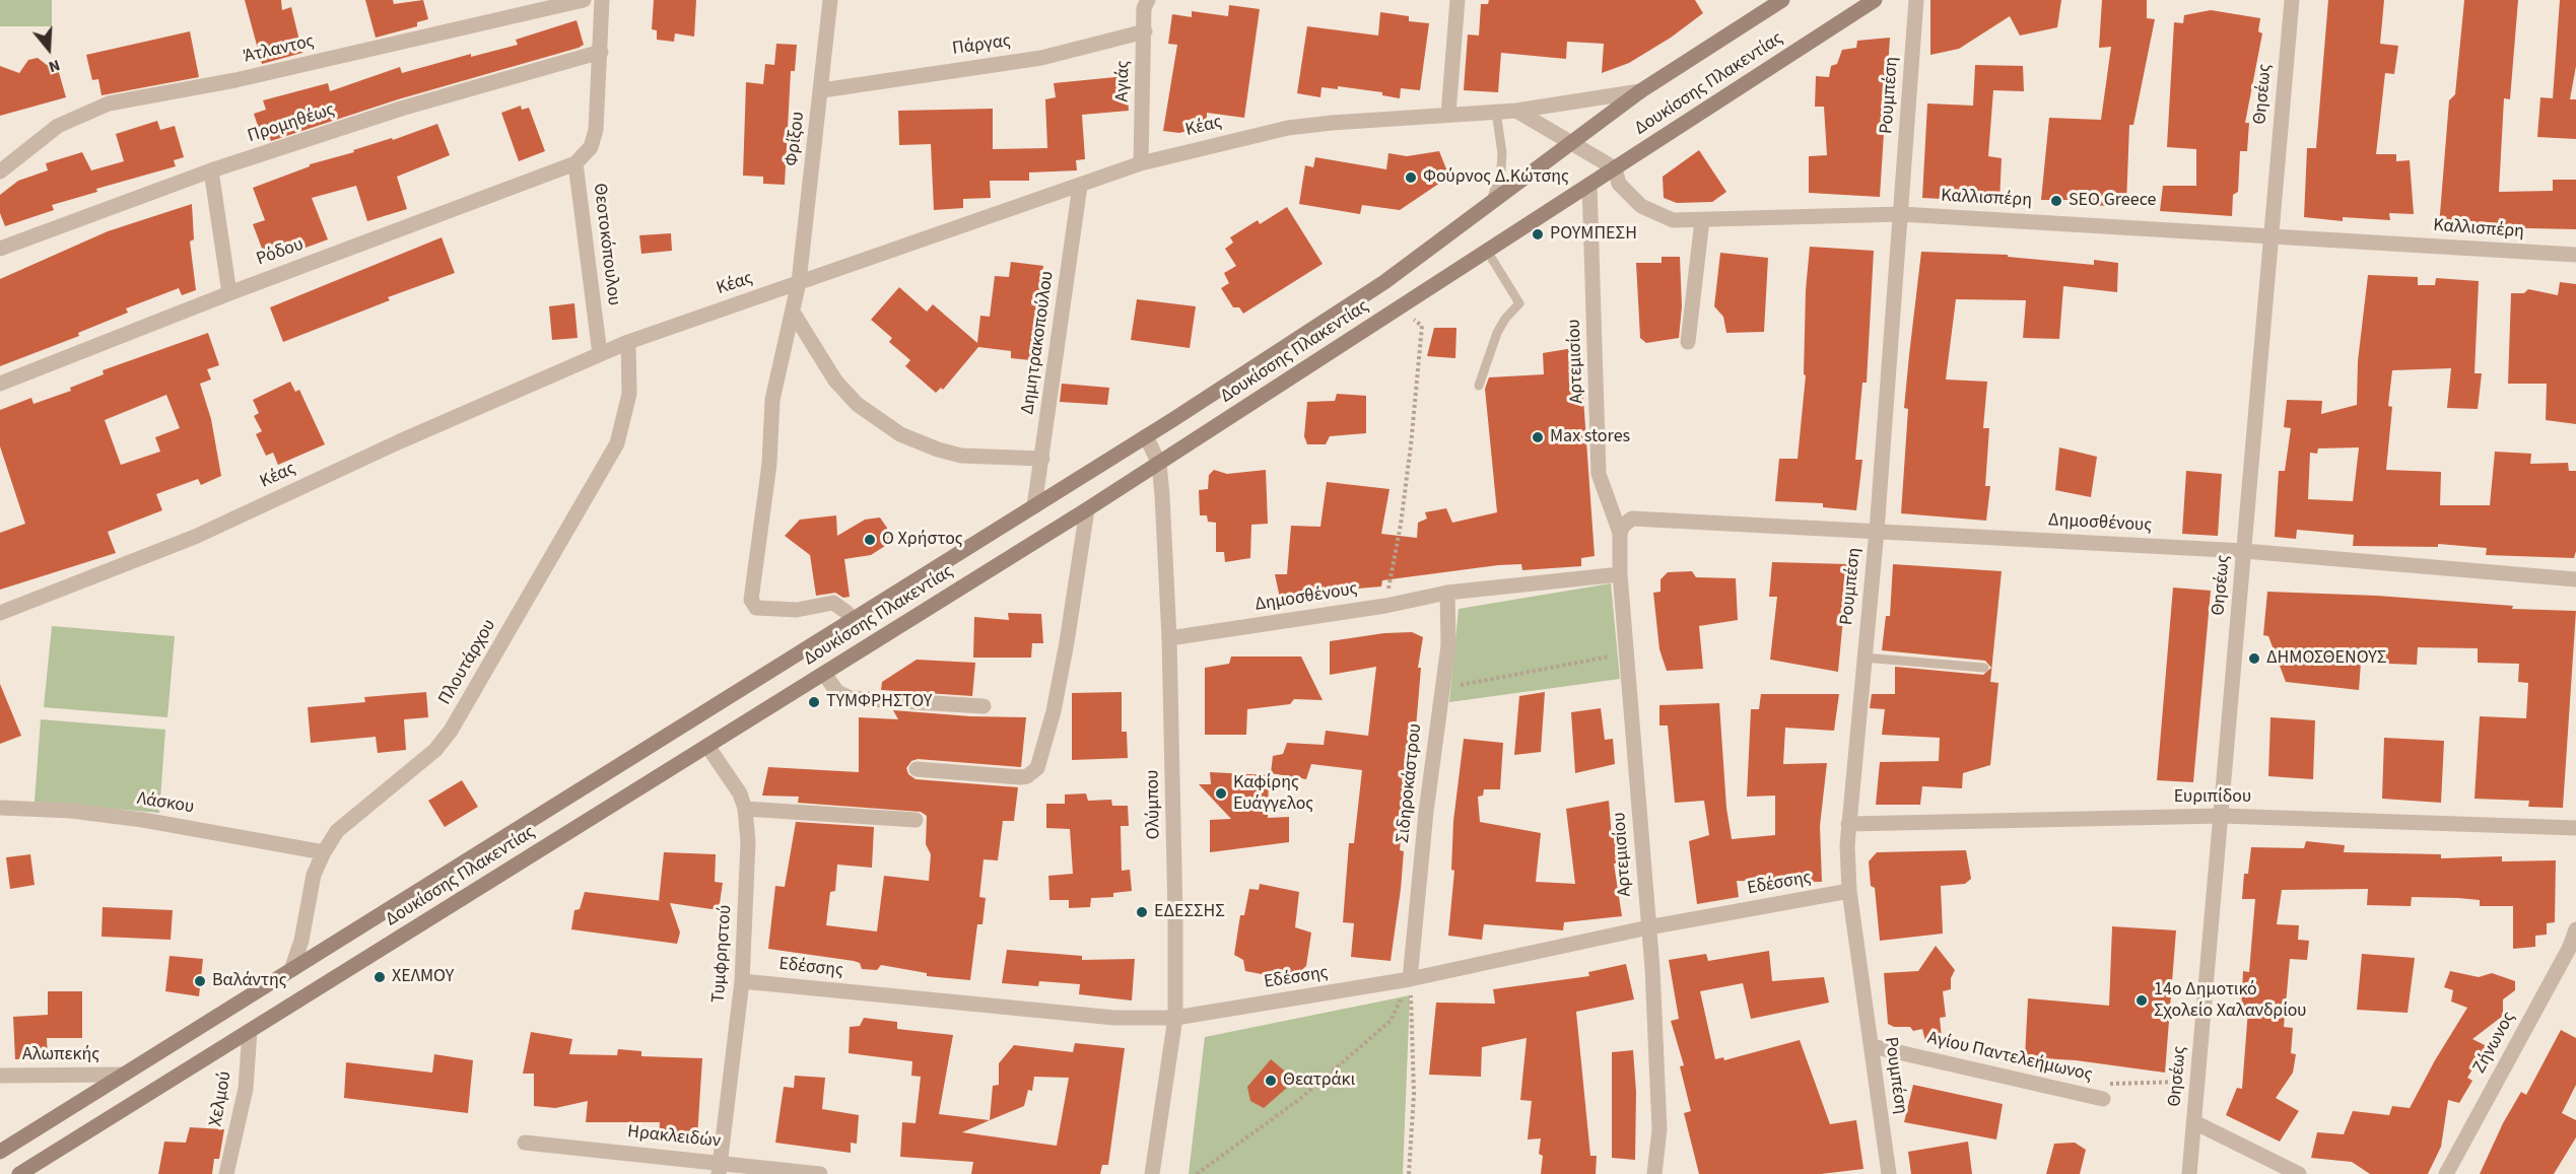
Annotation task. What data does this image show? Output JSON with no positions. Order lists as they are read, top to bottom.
{
  "streets": {
    "main road": ["Δουκίσσης Πλακεντίας"],
    "street": [
      "Πάργας",
      "Άτλαντος",
      "Αγιάς",
      "Θησέως",
      "Ρουμπέση",
      "Προμηθέως",
      "Κέας",
      "Φρίξου",
      "Καλλισπέρη",
      "Θεοτοκόπουλου",
      "Ρόδου",
      "Δημητρακοπούλου",
      "Αρτεμισίου",
      "Δημοσθένους",
      "Πλουτάρχου",
      "Σιδηροκάστρου",
      "Ευριπίδου",
      "Λάσκου",
      "Ολύμπου",
      "Εδέσσης",
      "Τυμφρηστού",
      "Ζήνωνος",
      "Αλωπεκής",
      "Αγίου Παντελεήμωνος",
      "Χελμού",
      "Ηρακλειδών"
    ]
  },
  "crossings": [
    ["Πάργας", "Αγιάς"],
    ["Πάργας", "Φρίξου"],
    ["Αγιάς", "Κέας"],
    ["Δουκίσσης Πλακεντίας", "Κέας"],
    ["Δουκίσσης Πλακεντίας", "Φρίξου"],
    ["Δουκίσσης Πλακεντίας", "Καλλισπέρη"],
    ["Δουκίσσης Πλακεντίας", "Δημητρακοπούλου"],
    ["Δουκίσσης Πλακεντίας", "Αρτεμισίου"],
    ["Δουκίσσης Πλακεντίας", "Πλουτάρχου"],
    ["Δουκίσσης Πλακεντίας", "Ολύμπου"],
    ["Δουκίσσης Πλακεντίας", "Τυμφρηστού"],
    ["Δουκίσσης Πλακεντίας", "Αλωπεκής"],
    ["Δουκίσσης Πλακεντίας", "Χελμού"],
    ["Θησέως", "Καλλισπέρη"],
    ["Θησέως", "Δημοσθένους"],
    ["Θησέως", "Ευριπίδου"],
    ["Ρουμπέση", "Καλλισπέρη"],
    ["Ρουμπέση", "Δημοσθένους"],
    ["Ρουμπέση", "Ευριπίδου"],
    ["Ρουμπέση", "Εδέσσης"],
    ["Ρουμπέση", "Αγίου Παντελεήμωνος"],
    ["Προμηθέως", "Θεοτοκόπουλου"],
    ["Κέας", "Φρίξου"],
    ["Κέας", "Θεοτοκόπουλου"],
    ["Κέας", "Δημητρακοπούλου"],
    ["Κέας", "Πλουτάρχου"],
    ["Θεοτοκόπουλου", "Ρόδου"],
    ["Αρτεμισίου", "Δημοσθένους"],
    ["Αρτεμισίου", "Εδέσσης"],
    ["Δημοσθένους", "Σιδηροκάστρου"],
    ["Δημοσθένους", "Ολύμπου"],
    ["Πλουτάρχου", "Λάσκου"],
    ["Σιδηροκάστρου", "Εδέσσης"],
    ["Ολύμπου", "Εδέσσης"],
    ["Εδέσσης", "Τυμφρηστού"],
    ["Τυμφρηστού", "Ηρακλειδών"]
  ],
  "places": [
    "Φούρνος Δ.Κώτσης",
    "SEO Greece",
    "ΡΟΥΜΠΕΣΗ",
    "Max stores",
    "Ο Χρήστος",
    "ΔΗΜΟΣΘΕΝΟΥΣ",
    "ΤΥΜΦΡΗΣΤΟΥ",
    "Καφίρης Ευάγγελος",
    "ΕΔΕΣΣΗΣ",
    "ΧΕΛΜΟΥ",
    "Βαλάντης",
    "14ο Δημοτικό Σχολείο Χαλανδρίου",
    "Θεατράκι"
  ],
  "north": "bottom"
}
